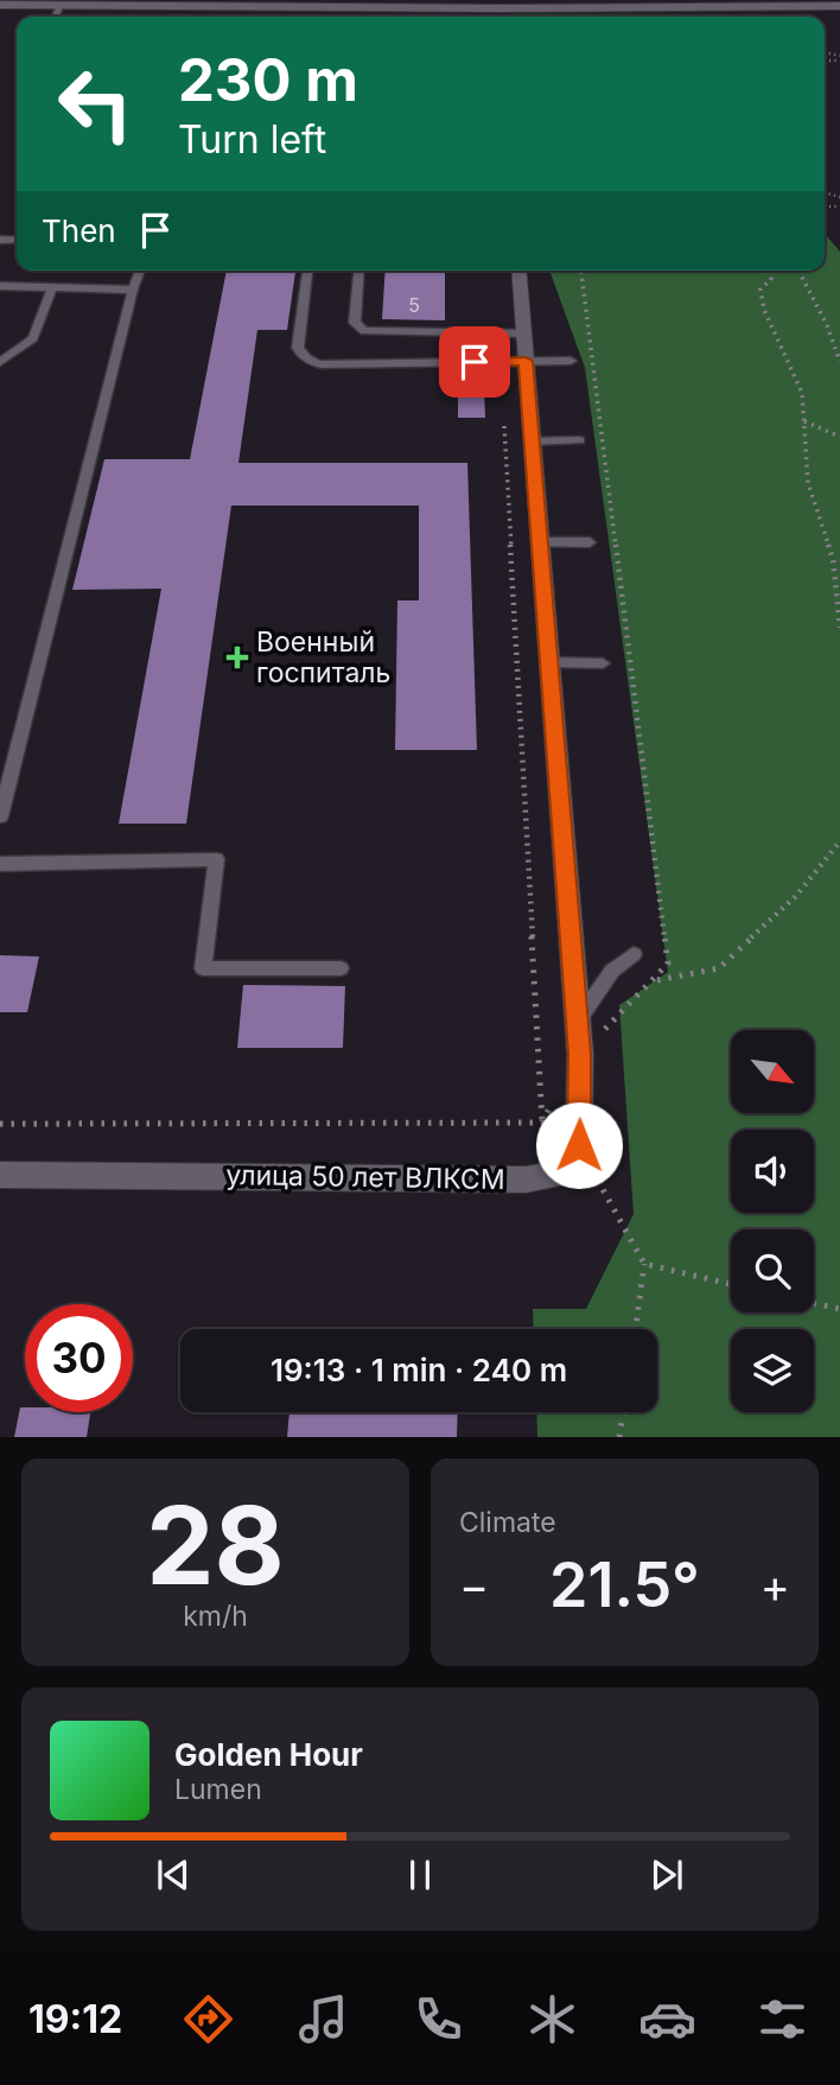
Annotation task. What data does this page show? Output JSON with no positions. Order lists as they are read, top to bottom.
{
  "streets": {
    "street": ["улица 50 лет ВЛКСМ"]
  },
  "places": {
    "health": ["Военный госпиталь"]
  },
  "house_numbers": ["5"],
  "north": "bottom right",
  "page": {
    "turn": ["230 m", "Turn left"],
    "then": "Then",
    "limit": "30",
    "trip": "19:13 · 1 min · 240 m",
    "tile": [
      ["28", "km/h"],
      "Climate"
    ],
    "heat": ["−", "21.5°", "+"],
    "song": ["Golden Hour", "Lumen"],
    "tabs": "19:12"
  }
}
